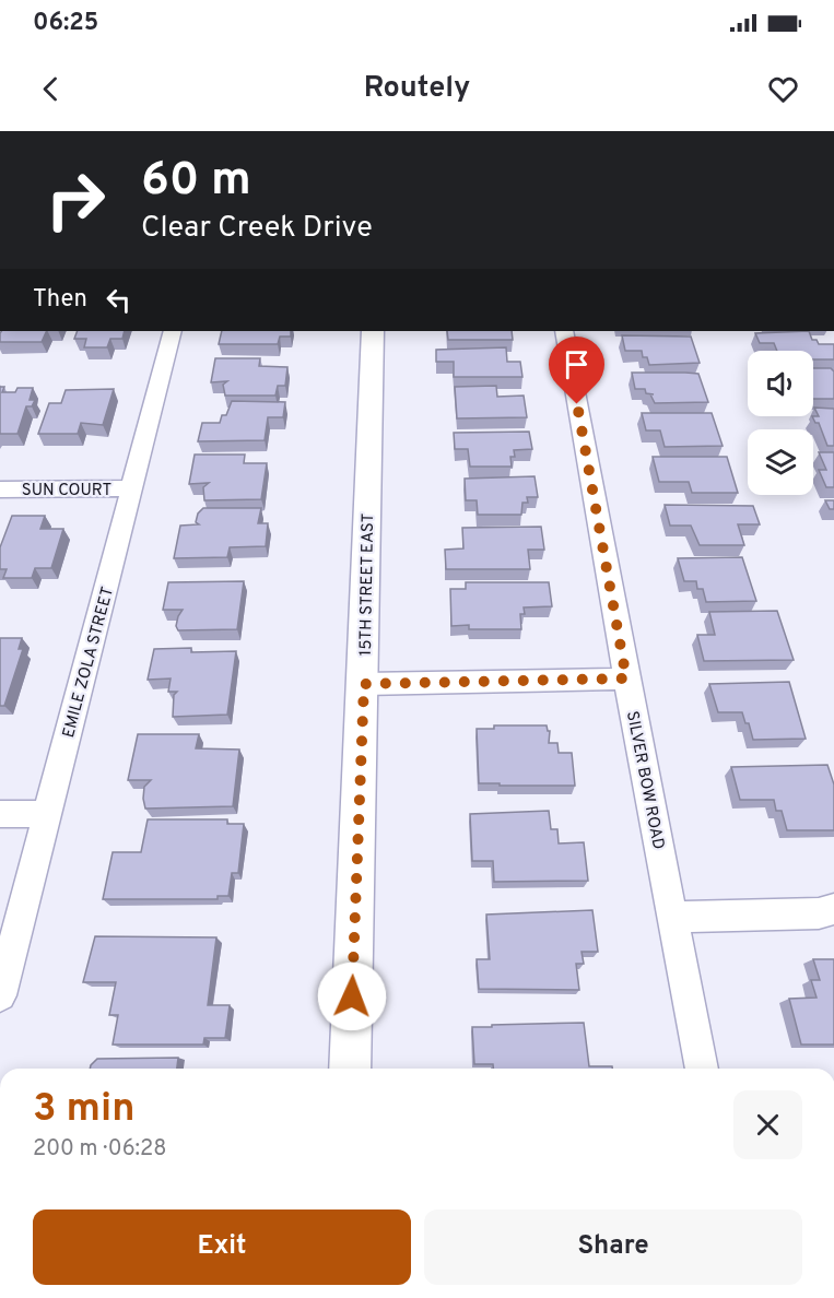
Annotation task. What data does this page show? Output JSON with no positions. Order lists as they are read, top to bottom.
{
  "streets": {
    "street": [
      "SUN COURT",
      "15TH STREET EAST",
      "EMILE ZOLA STREET",
      "SILVER BOW ROAD"
    ]
  },
  "crossings": [
    ["SUN COURT", "EMILE ZOLA STREET"]
  ],
  "page": {
    "status": "06:25",
    "header": "Routely",
    "turn": ["60 m", "Clear Creek Drive"],
    "then": "Then",
    "heading": ["3 min", "200 m · 06:28"],
    "buttons": ["Exit", "Share"]
  }
}
